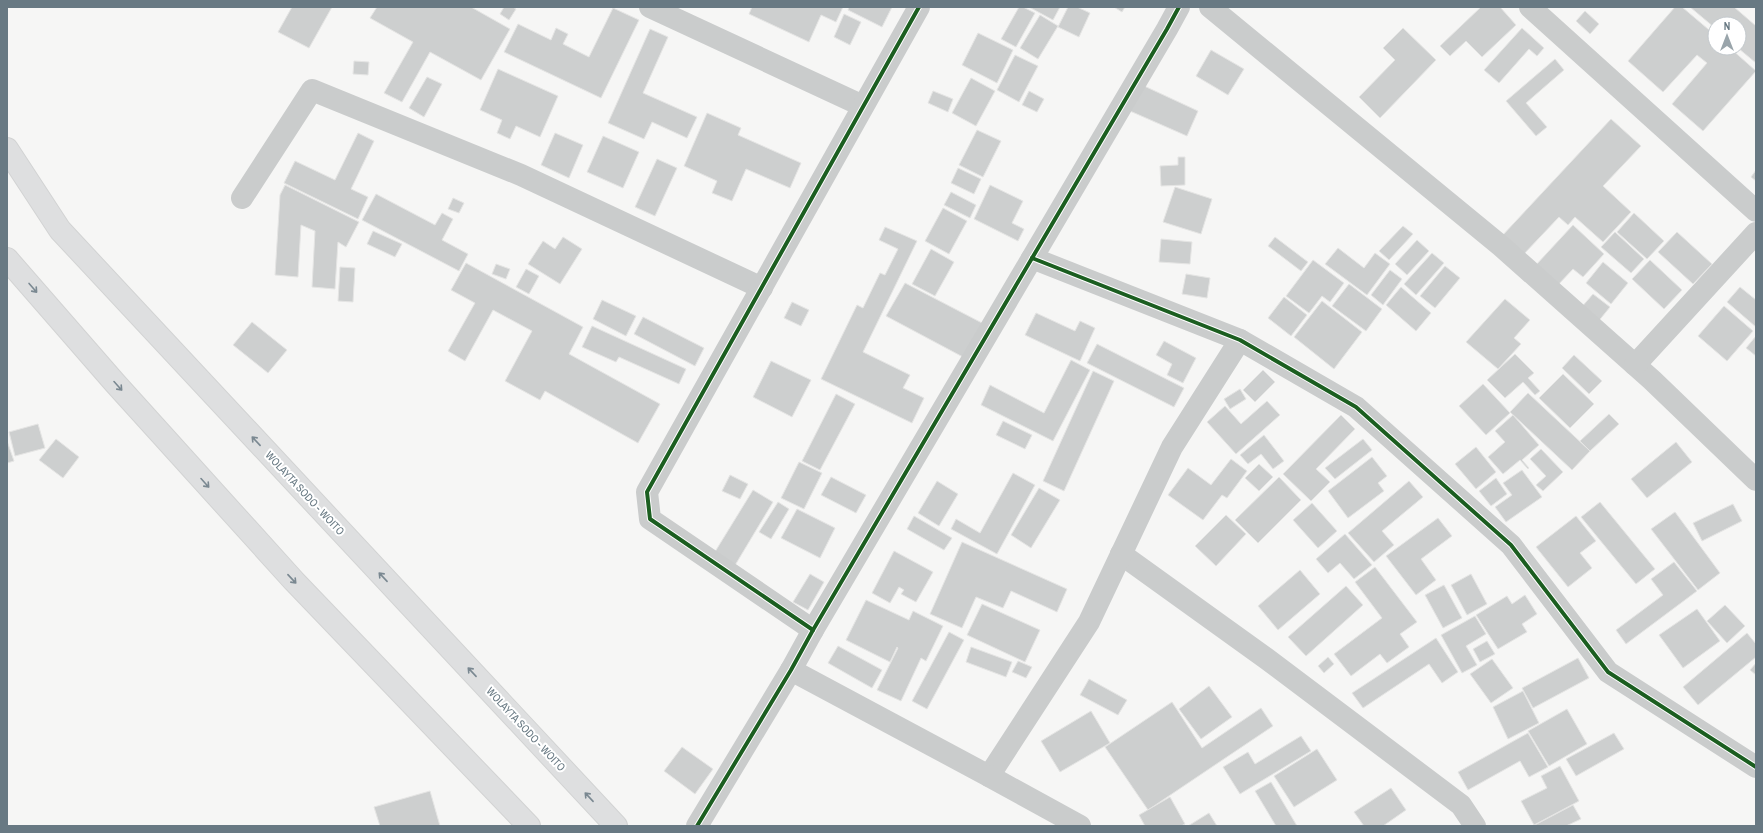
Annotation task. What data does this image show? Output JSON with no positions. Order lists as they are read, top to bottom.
{
  "streets": {
    "highway": ["WOLAYTA SODO - WOITO"]
  },
  "north": "top"
}
